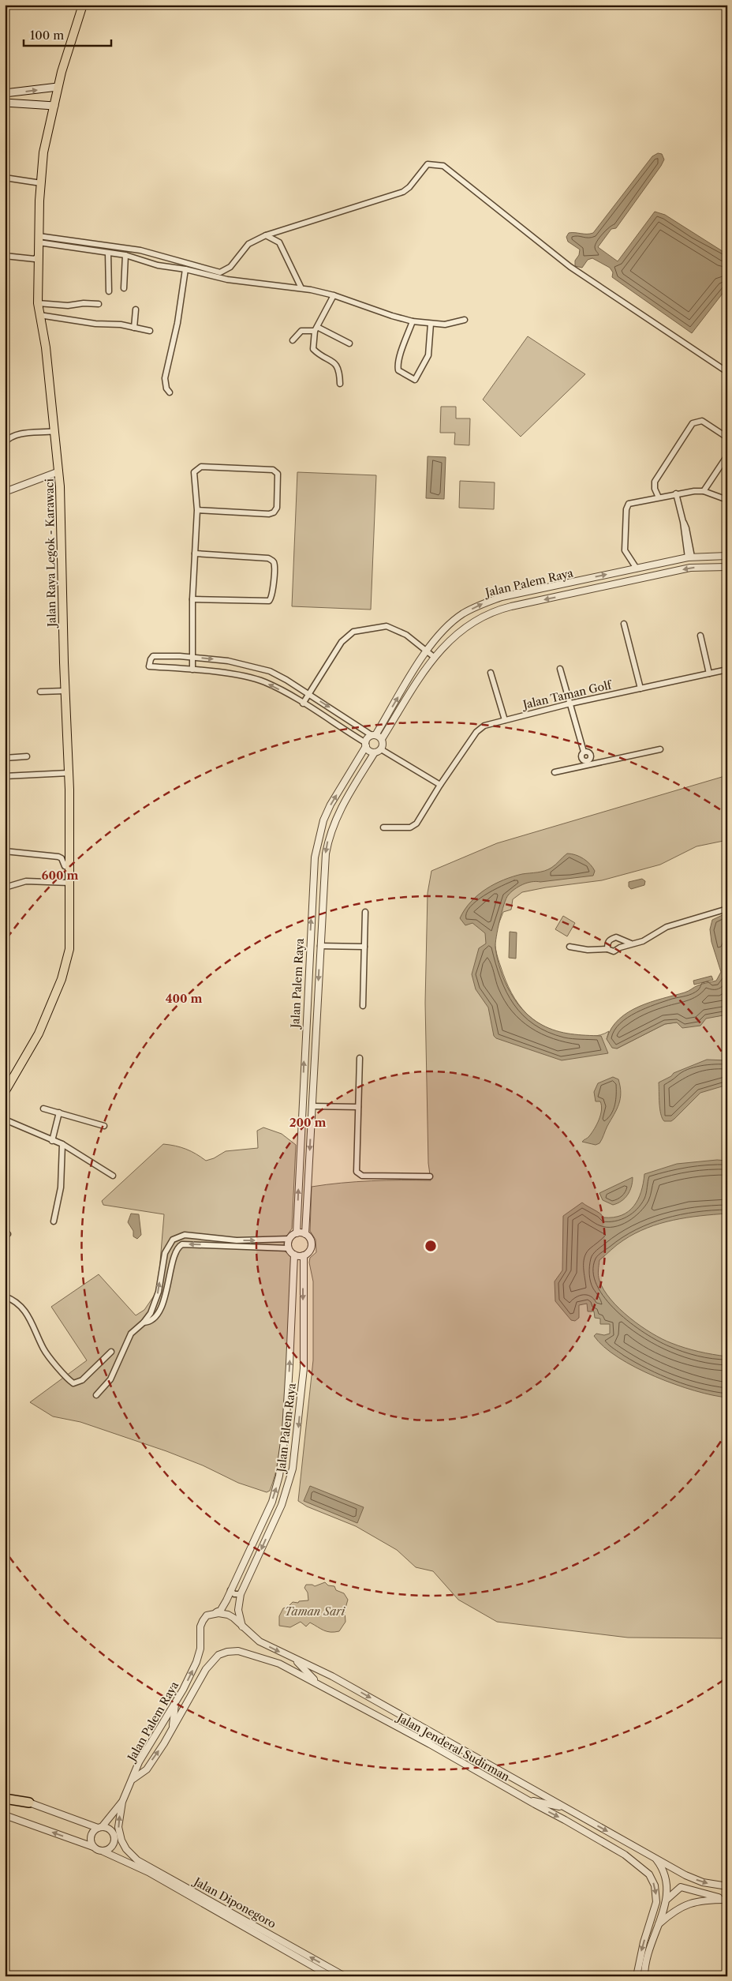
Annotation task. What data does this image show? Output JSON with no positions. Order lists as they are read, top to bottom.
{
  "streets": {
    "main road": ["Jalan Raya Legok - Karawaci"],
    "street": [
      "Jalan Palem Raya",
      "Jalan Taman Golf",
      "Jalan Jenderal Sudirman",
      "Jalan Diponegoro"
    ]
  },
  "crossings": [
    ["Jalan Palem Raya", "Jalan Jenderal Sudirman"],
    ["Jalan Palem Raya", "Jalan Diponegoro"]
  ],
  "parks": ["Taman Sari"],
  "scale_bar": "100 m",
  "rings": ["600 m", "400 m", "200 m"]
}
